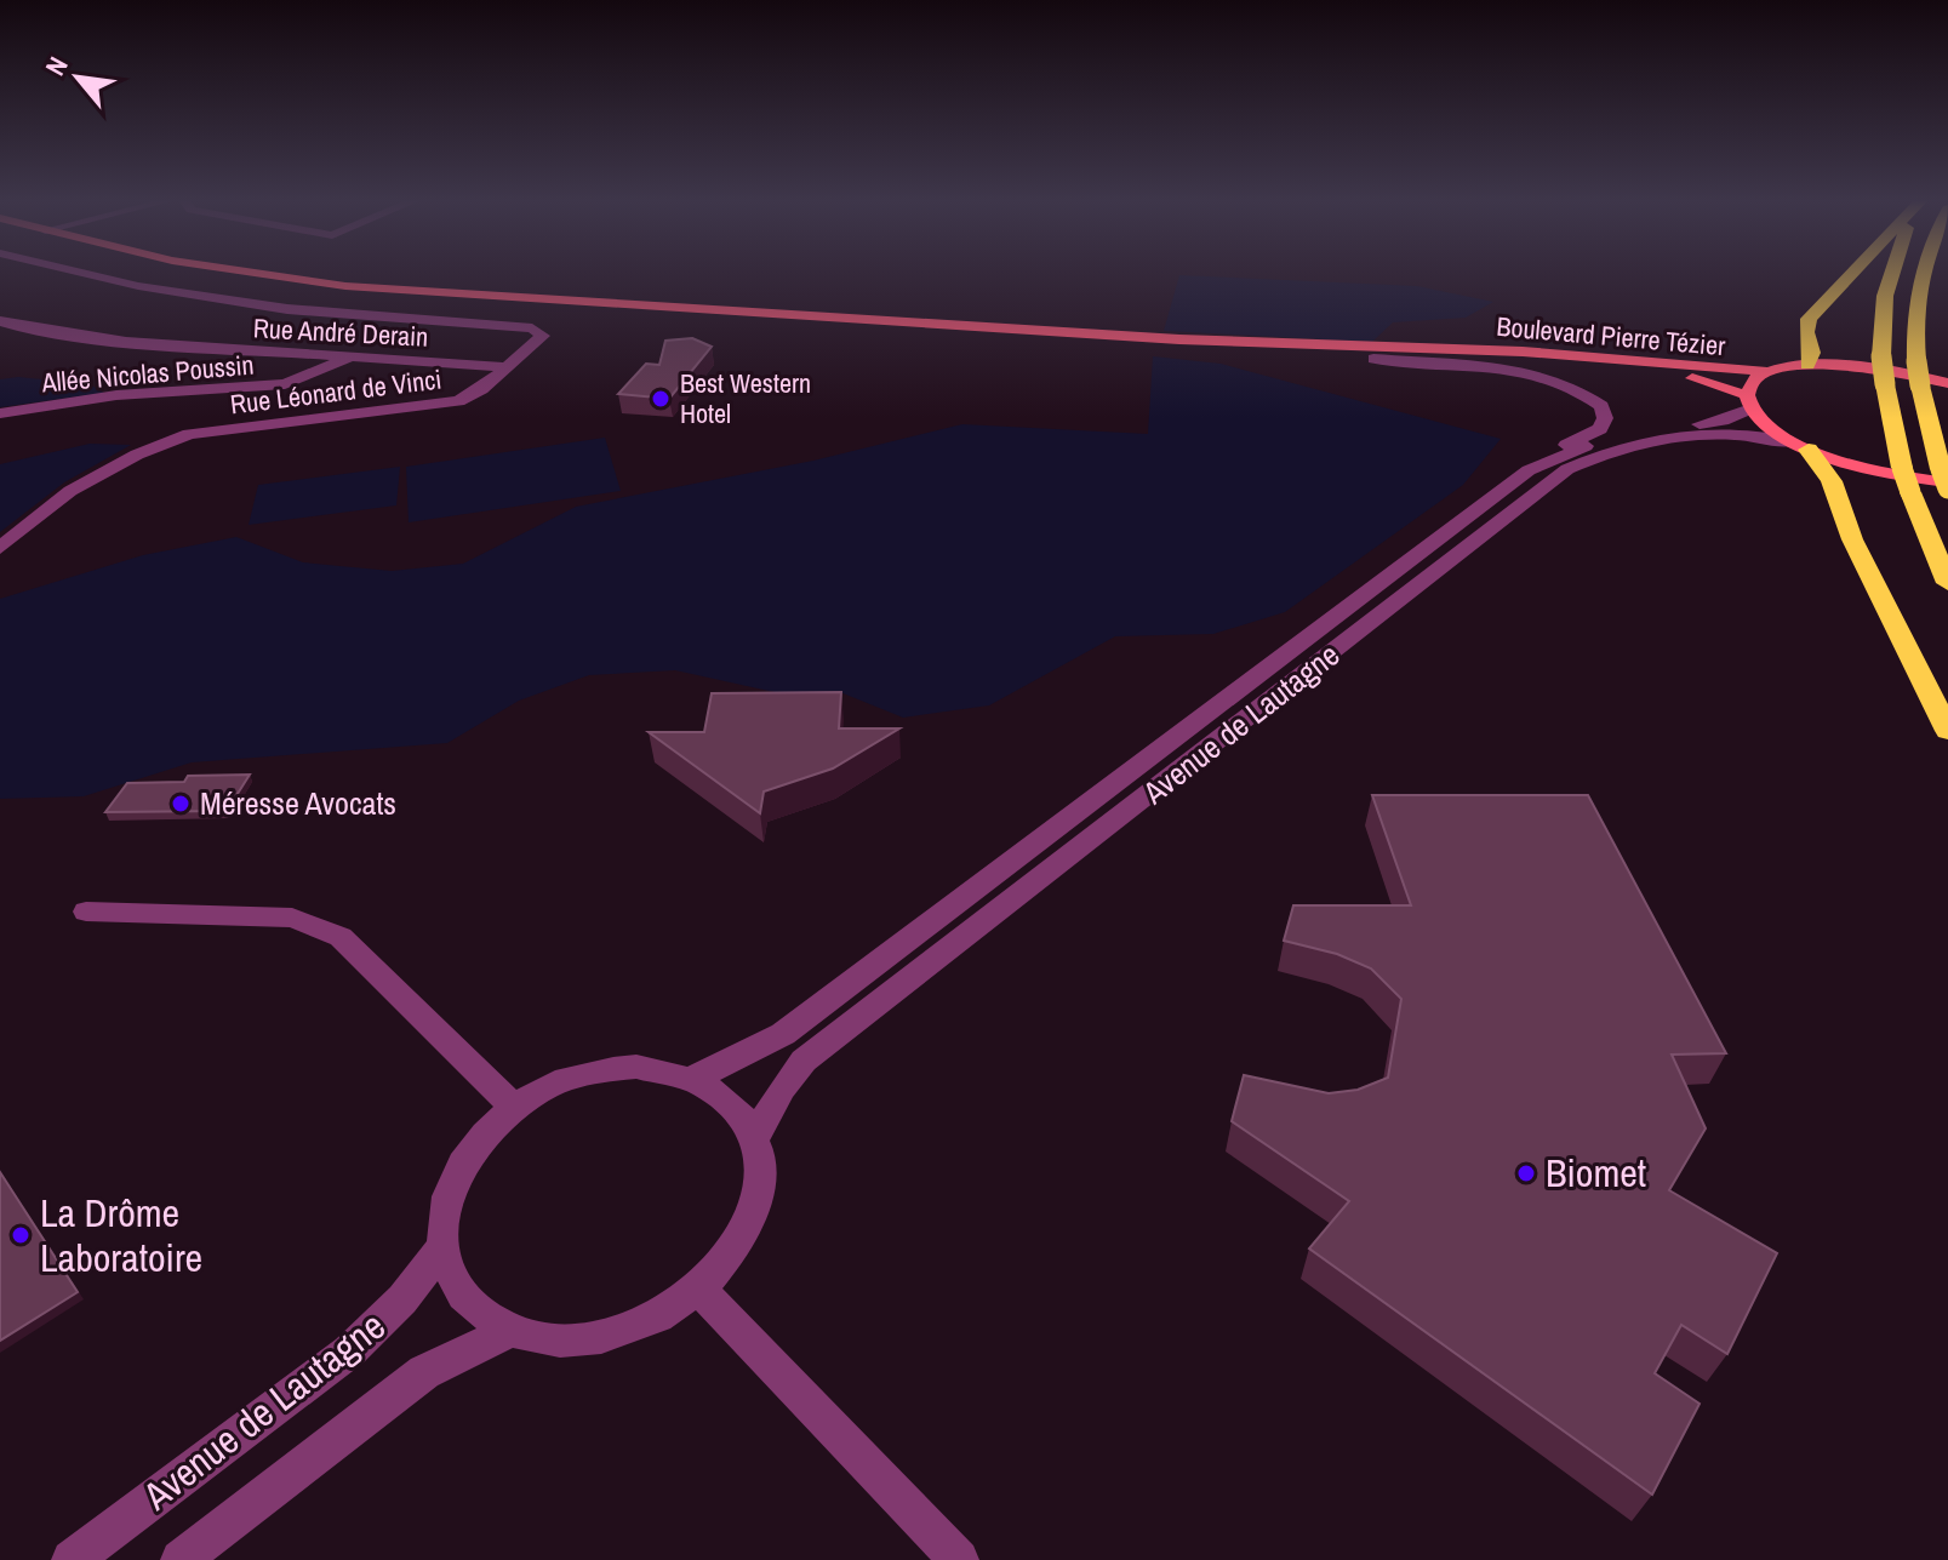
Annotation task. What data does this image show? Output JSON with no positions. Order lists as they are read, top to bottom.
{
  "streets": {
    "main road": ["Boulevard Pierre Tézier"],
    "street": [
      "Rue André Derain",
      "Allée Nicolas Poussin",
      "Rue Léonard de Vinci",
      "Avenue de Lautagne"
    ]
  },
  "crossings": [
    ["Rue André Derain", "Allée Nicolas Poussin"],
    ["Rue André Derain", "Rue Léonard de Vinci"],
    ["Boulevard Pierre Tézier", "Avenue de Lautagne"],
    ["Allée Nicolas Poussin", "Rue Léonard de Vinci"]
  ],
  "places": [
    "Best Western Hotel",
    "Méresse Avocats",
    "Biomet",
    "La Drôme Laboratoire"
  ],
  "north": "top left"
}
